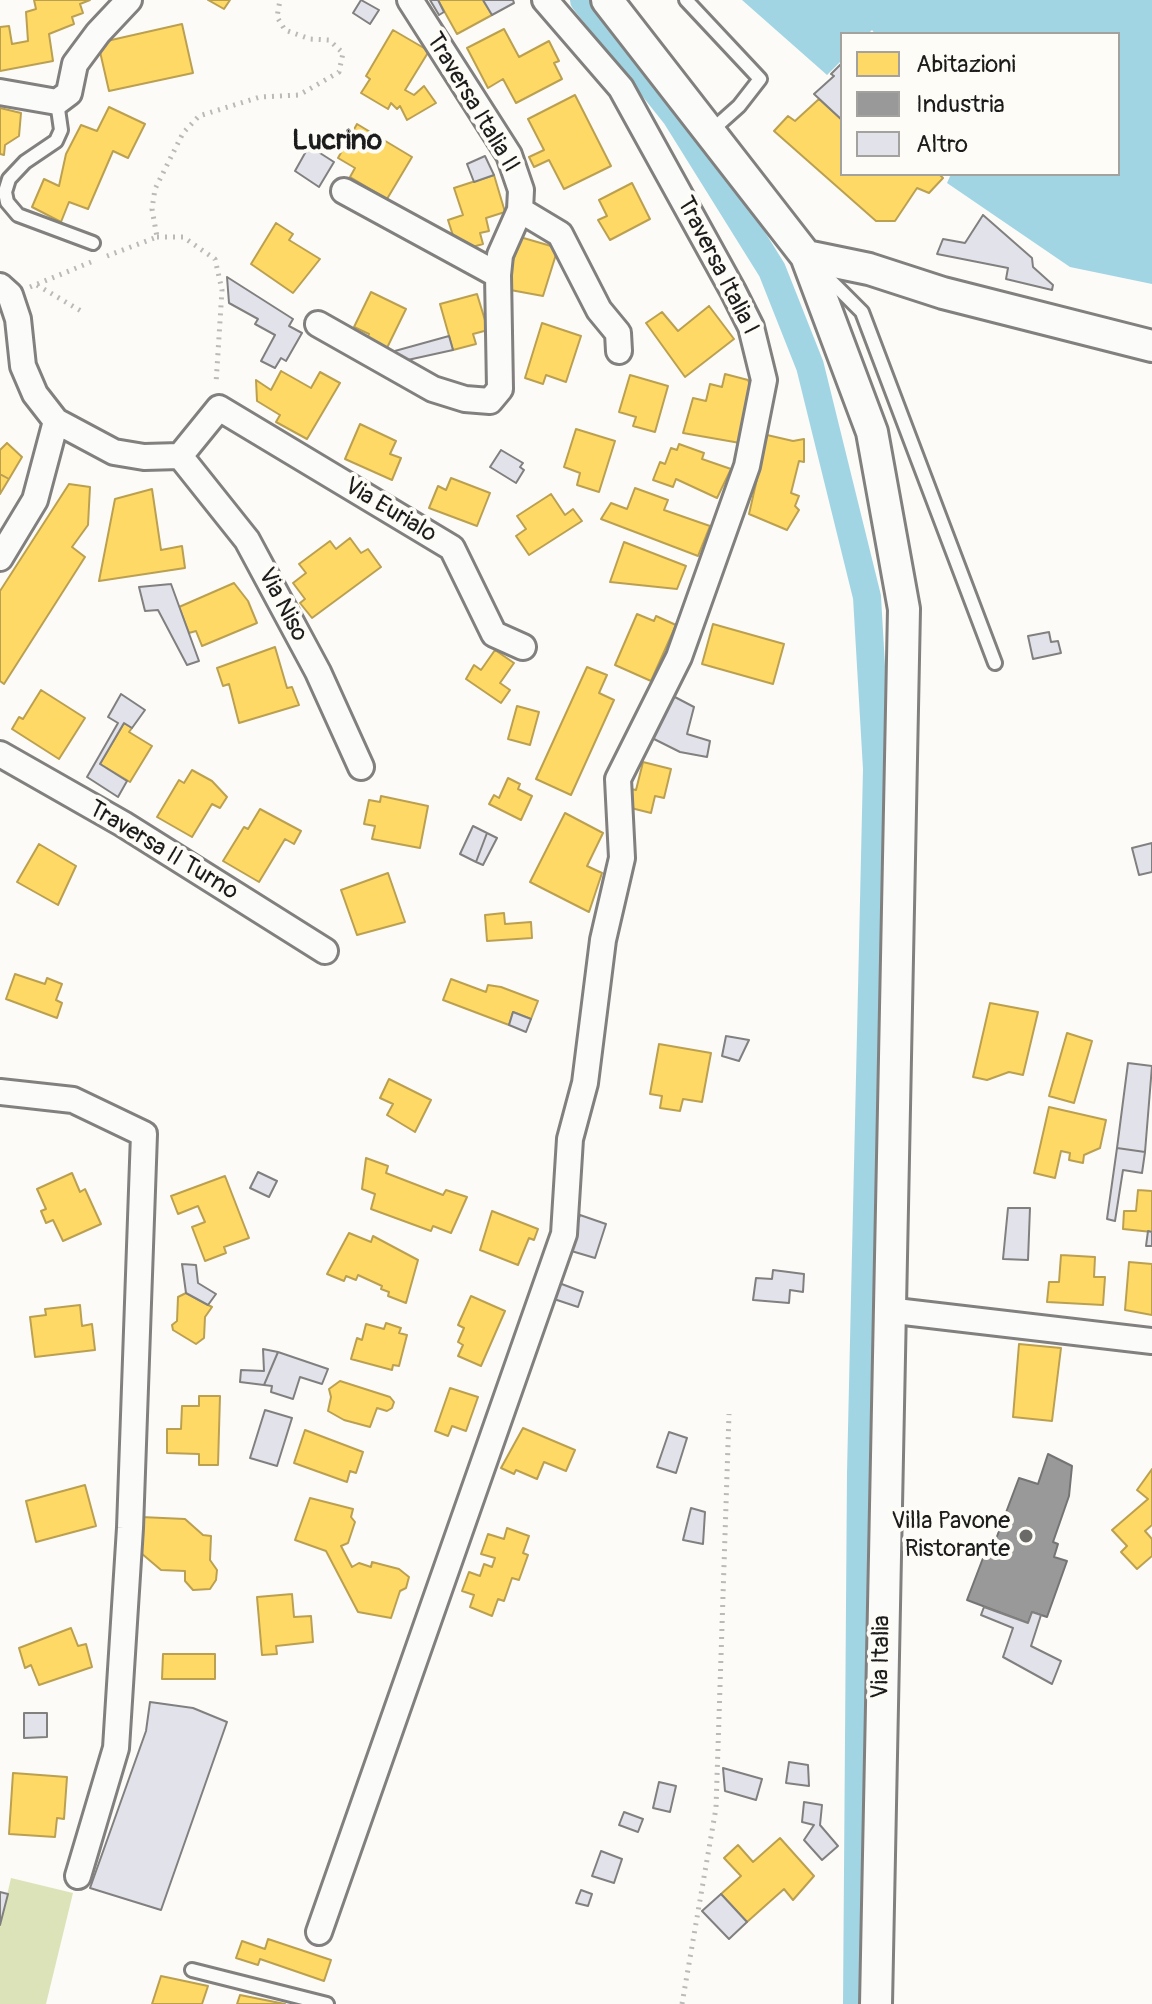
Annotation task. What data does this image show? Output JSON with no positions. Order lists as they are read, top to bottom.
{
  "streets": {
    "street": [
      "Traversa Italia II",
      "Traversa Italia I",
      "Via Eurialo",
      "Via Niso",
      "Traversa II Turno",
      "Via Italia"
    ]
  },
  "crossings": [
    ["Via Eurialo", "Via Niso"]
  ],
  "districts": ["Lucrino"],
  "places": ["Villa Pavone Ristorante"],
  "legend": ["Abitazioni", "Industria", "Altro"]
}
